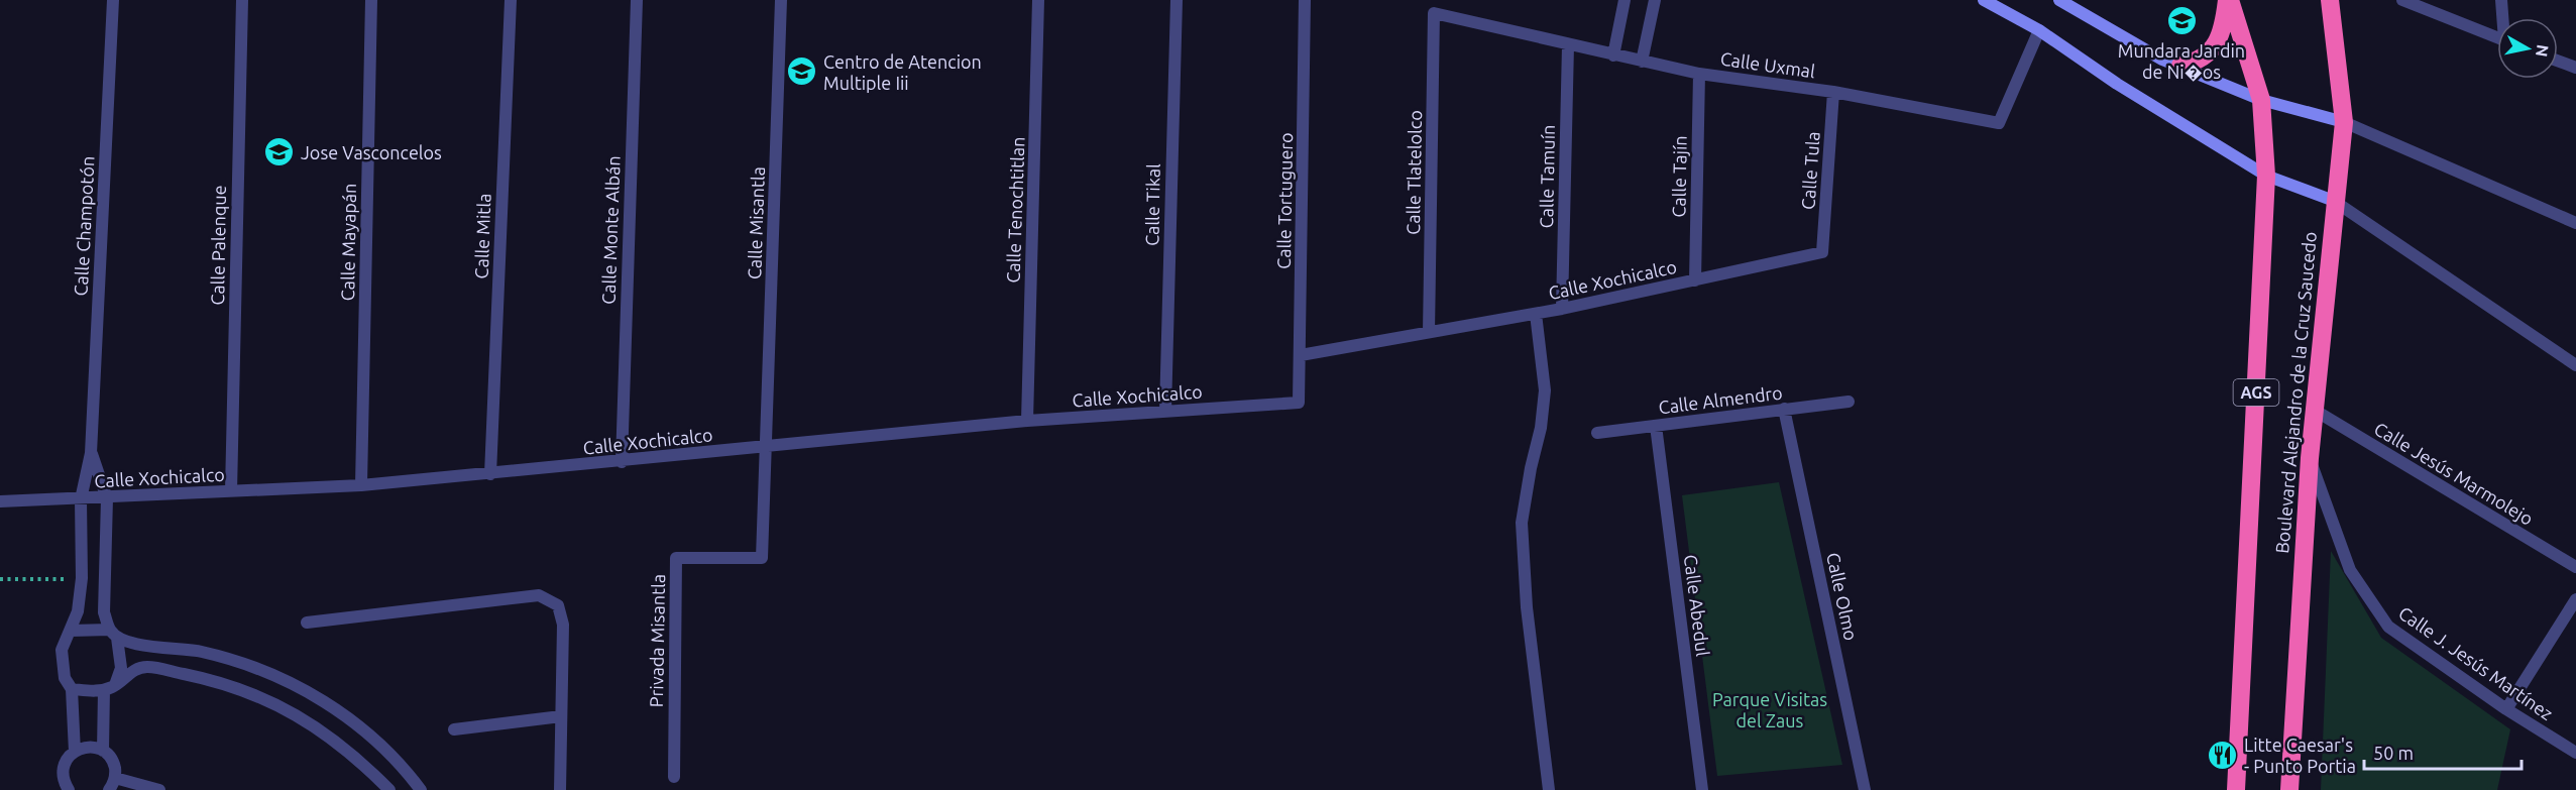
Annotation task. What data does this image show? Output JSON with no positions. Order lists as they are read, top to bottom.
{
  "streets": {
    "highway": ["AGS", "Boulevard Alejandro de la Cruz Saucedo"],
    "street": [
      "Calle Uxmal",
      "Calle Tula",
      "Calle Tlatelolco",
      "Calle Tamuín",
      "Calle Tajín",
      "Calle Tortuguero",
      "Calle Tikal",
      "Calle Tenochtitlan",
      "Calle Misantla",
      "Calle Champotón",
      "Calle Monte Albán",
      "Calle Mitla",
      "Calle Mayapán",
      "Calle Palenque",
      "Calle Xochicalco",
      "Calle Almendro",
      "Calle Jesús Marmolejo",
      "Calle Olmo",
      "Calle Abedul",
      "Privada Misantla",
      "Calle J. Jesús Martínez"
    ]
  },
  "crossings": [
    ["Calle Uxmal", "Calle Tula"],
    ["Calle Uxmal", "Calle Tlatelolco"],
    ["Calle Uxmal", "Calle Tamuín"],
    ["Calle Uxmal", "Calle Tajín"],
    ["Calle Tula", "Calle Xochicalco"],
    ["Calle Tlatelolco", "Calle Xochicalco"],
    ["Calle Tamuín", "Calle Xochicalco"],
    ["Calle Tajín", "Calle Xochicalco"],
    ["Calle Tortuguero", "Calle Xochicalco"],
    ["Calle Tikal", "Calle Xochicalco"],
    ["Calle Tenochtitlan", "Calle Xochicalco"],
    ["Calle Misantla", "Calle Xochicalco"],
    ["Calle Misantla", "Privada Misantla"],
    ["Calle Monte Albán", "Calle Xochicalco"],
    ["Calle Mitla", "Calle Xochicalco"],
    ["Calle Mayapán", "Calle Xochicalco"],
    ["Calle Palenque", "Calle Xochicalco"],
    ["Calle Xochicalco", "Privada Misantla"],
    ["Boulevard Alejandro de la Cruz Saucedo", "Calle Jesús Marmolejo"],
    ["Boulevard Alejandro de la Cruz Saucedo", "Calle J. Jesús Martínez"],
    ["Calle Almendro", "Calle Olmo"],
    ["Calle Almendro", "Calle Abedul"]
  ],
  "parks": ["Parque Visitas del Zaus"],
  "places": {
    "school or university": ["Mundara Jardin de Ni�os", "Centro de Atencion Multiple Iii", "Jose Vasconcelos"],
    "restaurant": ["Litte Caesar's - Punto Portia"]
  },
  "scale_bar": "50 m",
  "north": "right"
}
